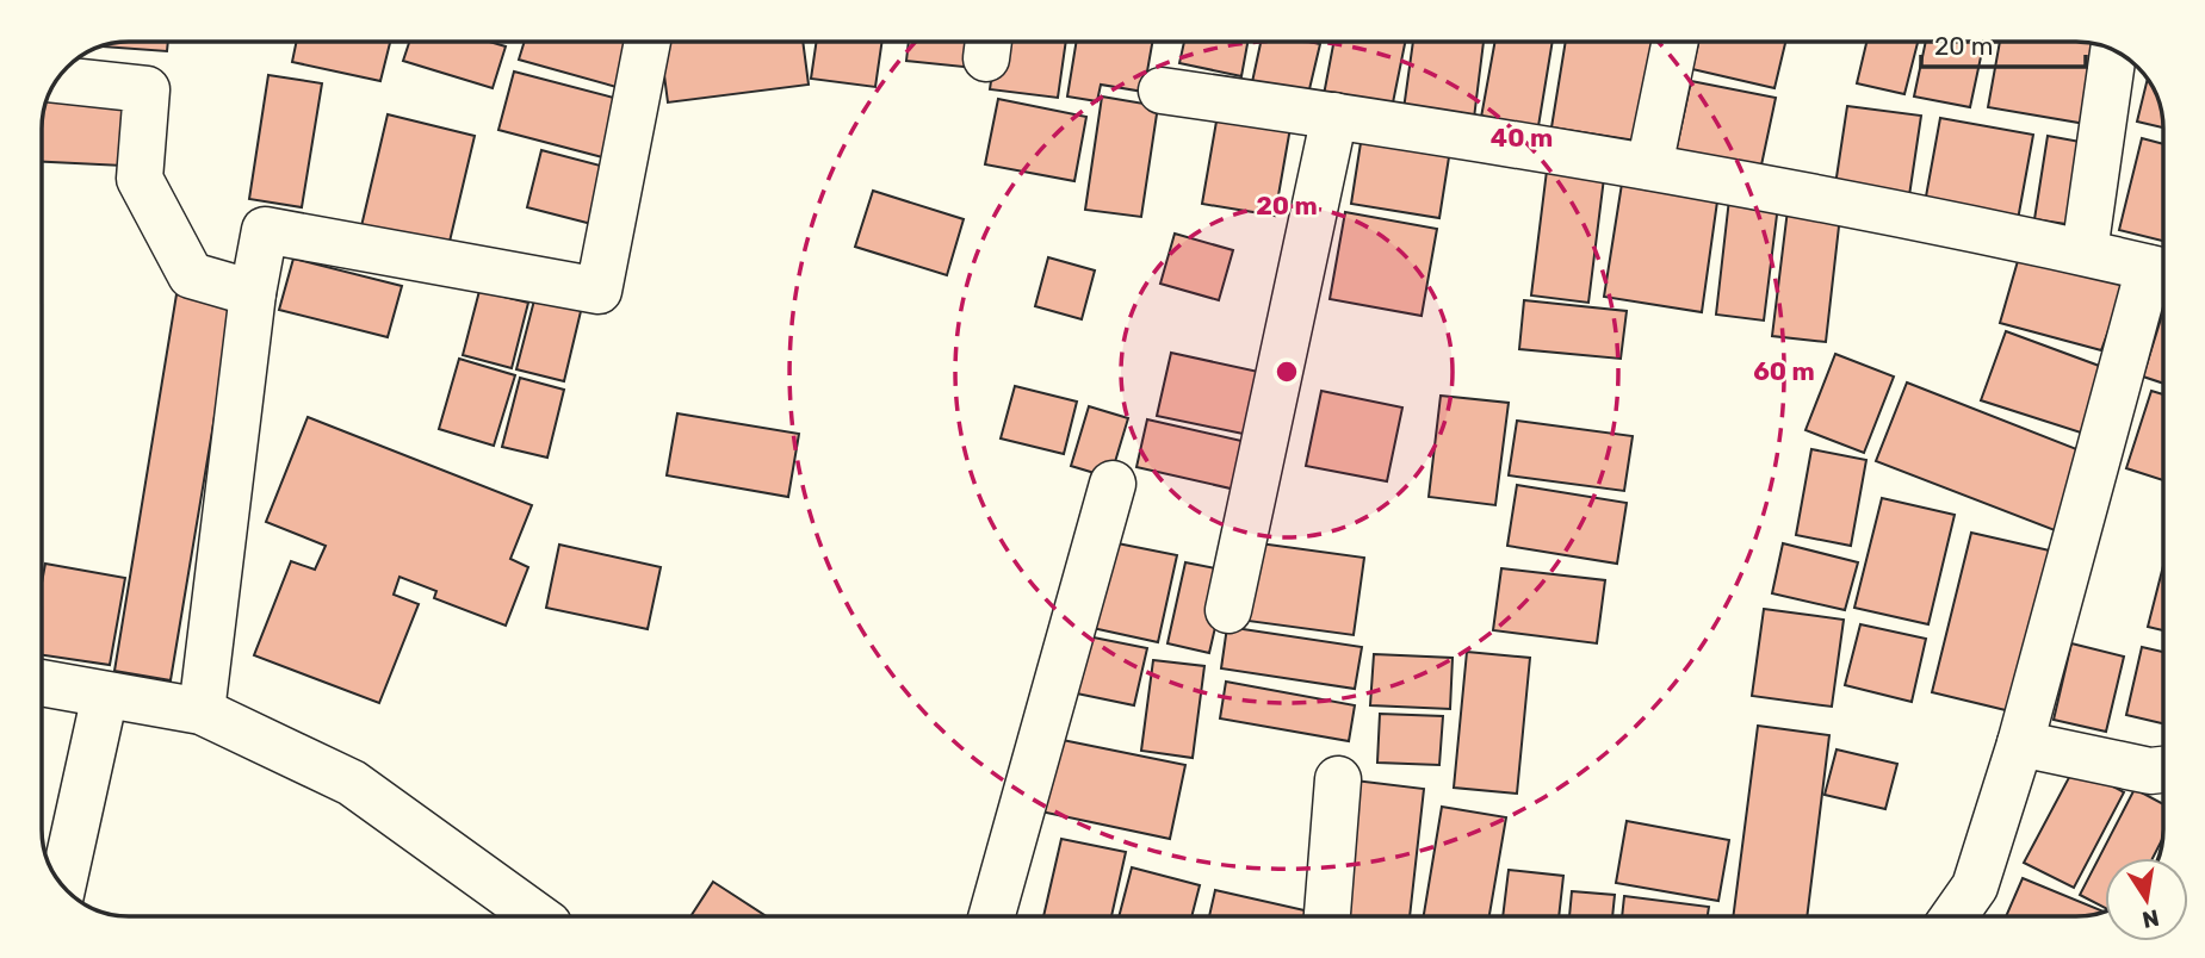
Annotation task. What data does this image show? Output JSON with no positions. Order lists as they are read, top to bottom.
{
  "scale_bar": "20 m",
  "north": "bottom",
  "rings": ["40 m", "20 m", "60 m"]
}
